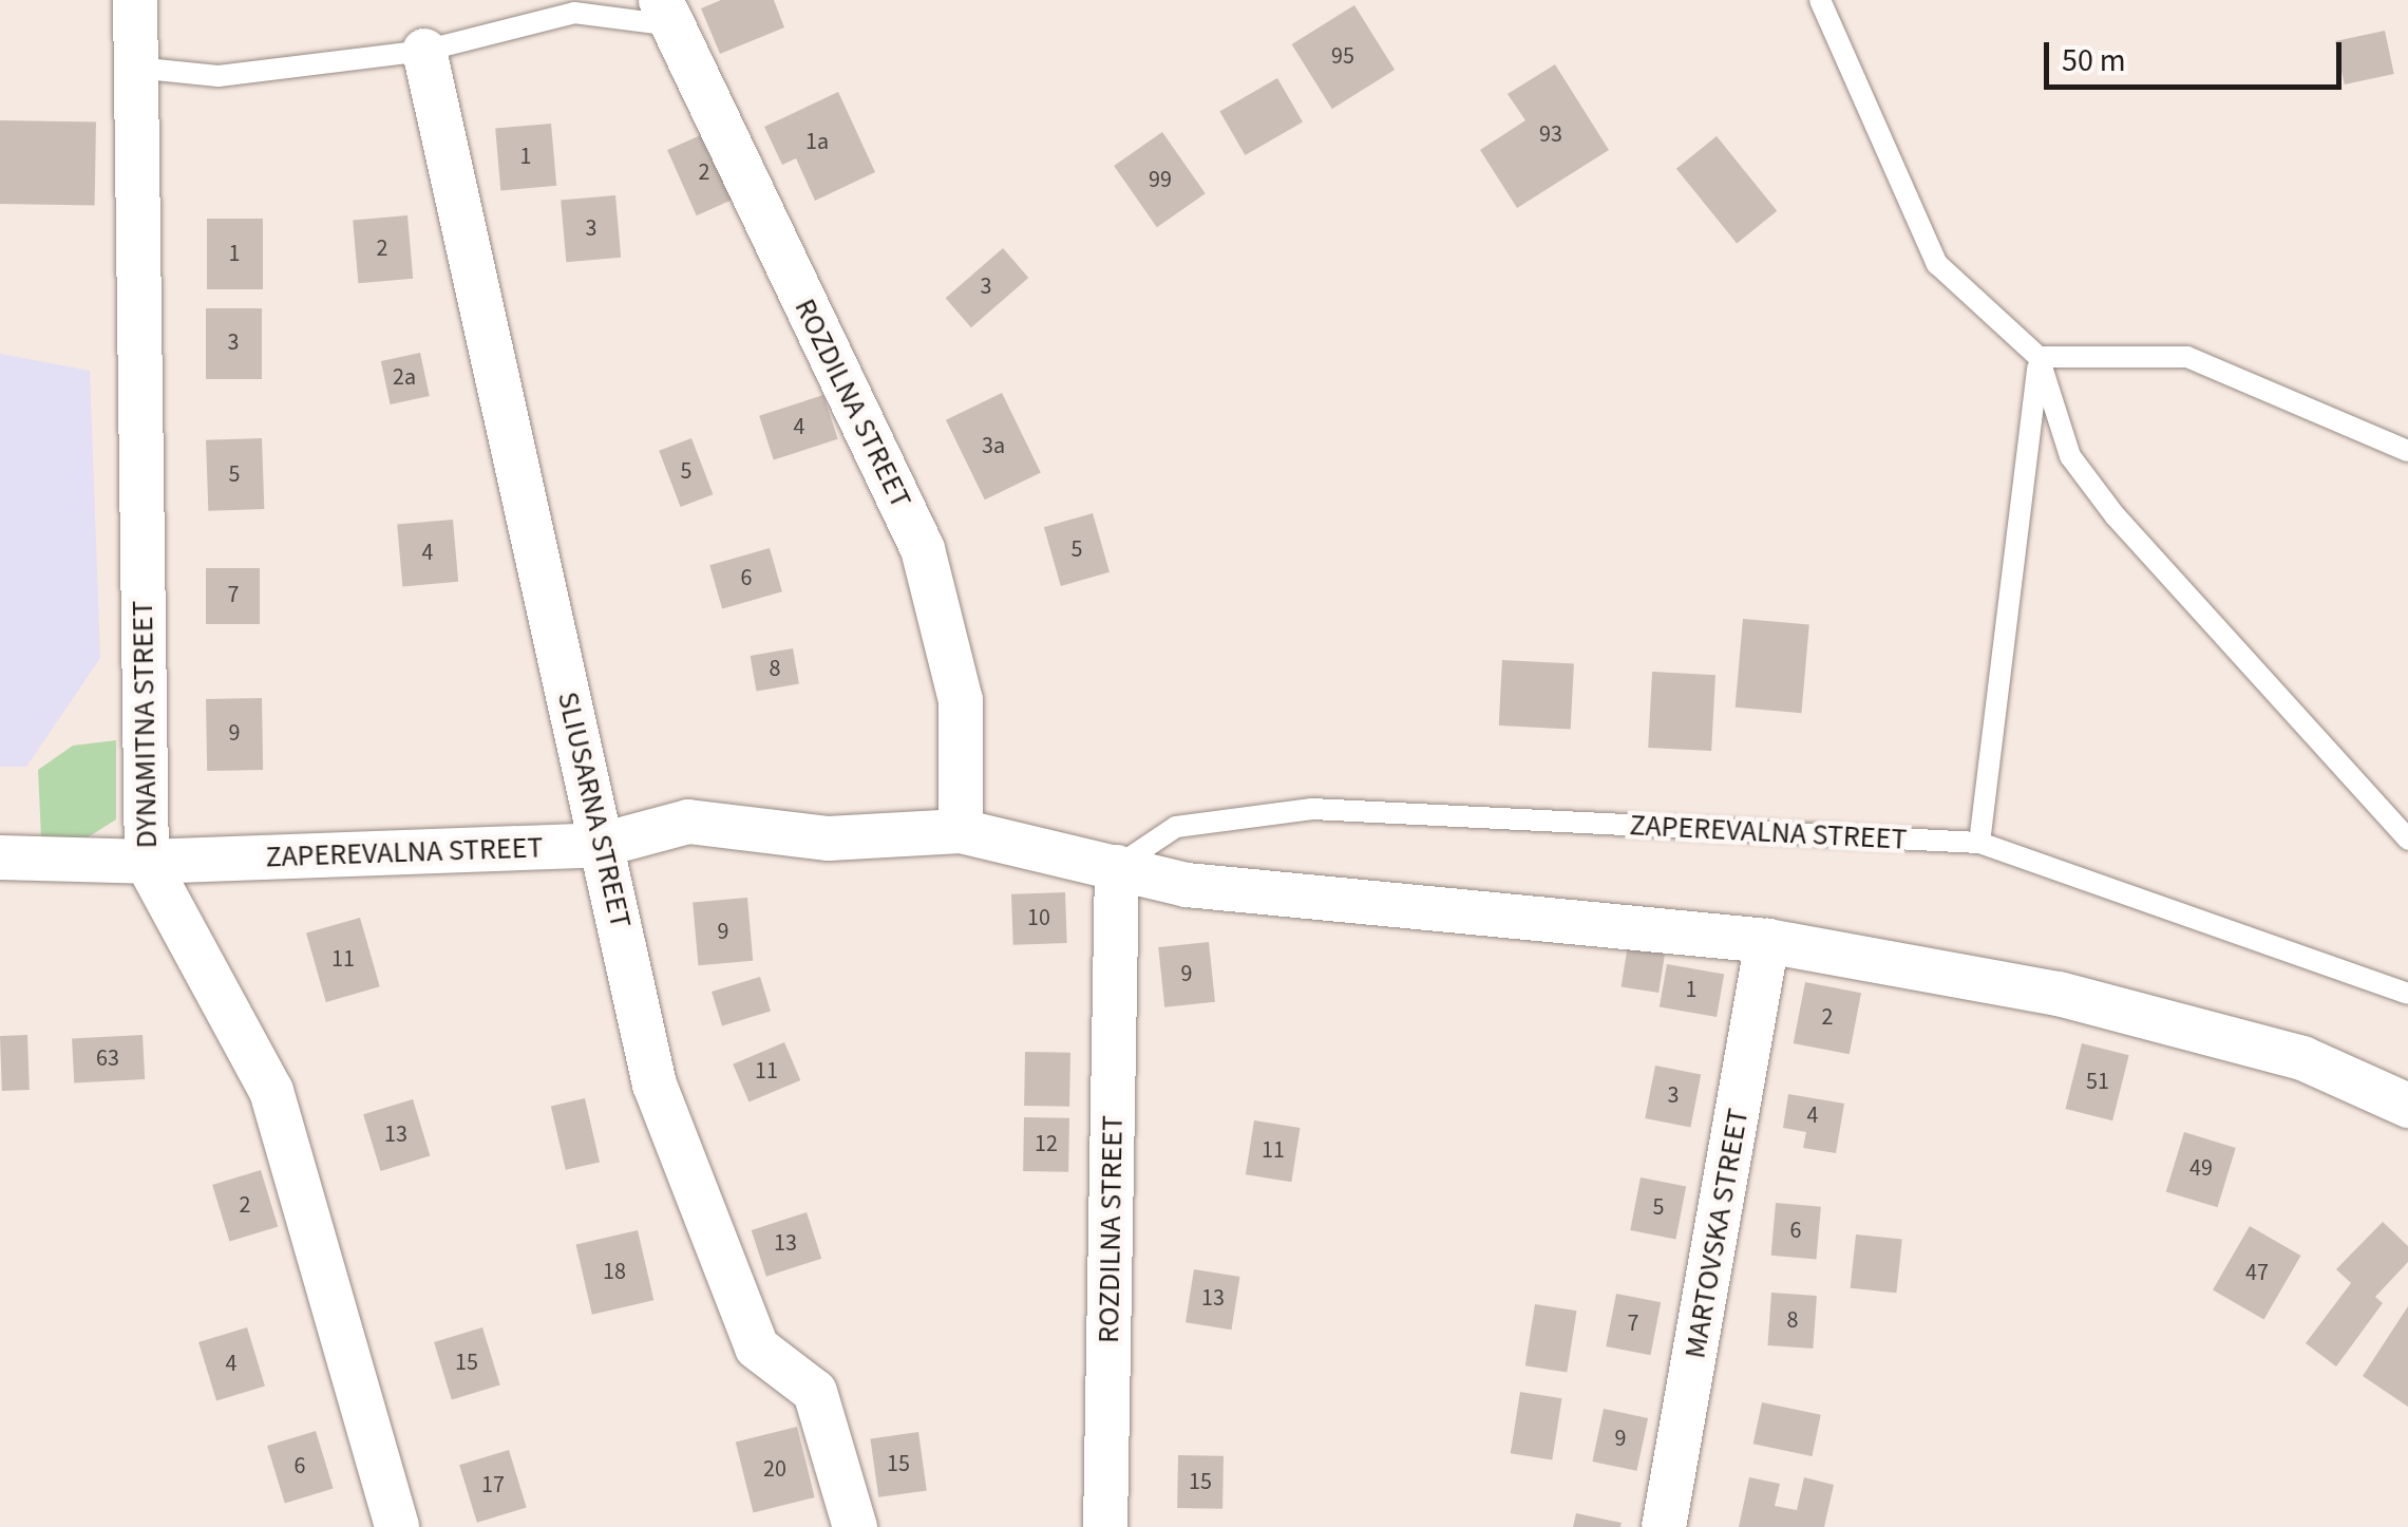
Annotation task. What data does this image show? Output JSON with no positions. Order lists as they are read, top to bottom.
{
  "streets": {
    "street": [
      "ROZDILNA STREET",
      "DYNAMITNA STREET",
      "SLIUSARNA STREET",
      "ZAPEREVALNA STREET",
      "MARTOVSKA STREET"
    ]
  },
  "crossings": [
    ["ROZDILNA STREET", "ZAPEREVALNA STREET"],
    ["DYNAMITNA STREET", "ZAPEREVALNA STREET"],
    ["SLIUSARNA STREET", "ZAPEREVALNA STREET"],
    ["ZAPEREVALNA STREET", "MARTOVSKA STREET"]
  ],
  "house_numbers": [
    "95",
    "93",
    "1а",
    "1",
    "2",
    "99",
    "3",
    "2",
    "1",
    "3",
    "3",
    "2а",
    "4",
    "3а",
    "5",
    "5",
    "5",
    "4",
    "6",
    "7",
    "8",
    "9",
    "10",
    "9",
    "11",
    "9",
    "1",
    "2",
    "63",
    "11",
    "51",
    "3",
    "4",
    "13",
    "12",
    "11",
    "49",
    "2",
    "5",
    "6",
    "13",
    "18",
    "47",
    "13",
    "8",
    "7",
    "15",
    "4",
    "9",
    "15",
    "6",
    "20",
    "15",
    "17"
  ],
  "scale_bar": "50 m"
}
